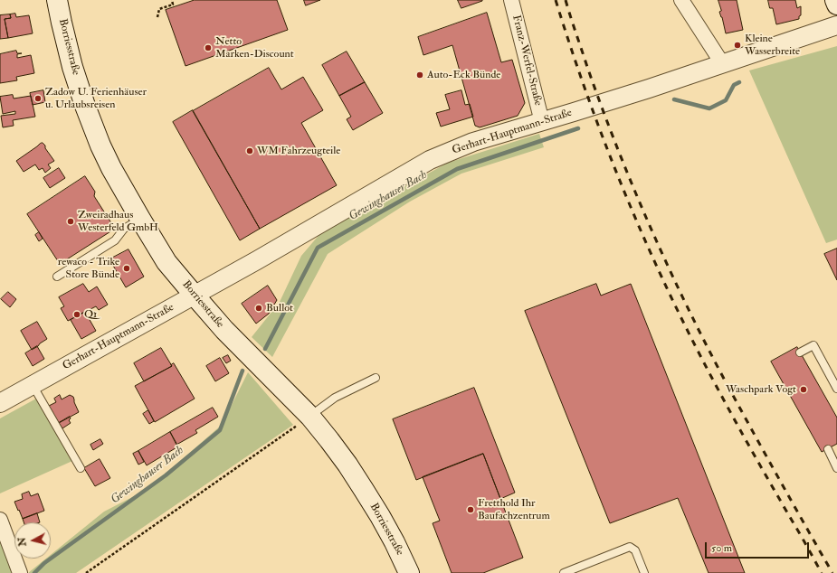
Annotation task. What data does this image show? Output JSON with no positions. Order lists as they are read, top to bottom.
{
  "streets": {
    "main road": ["Borriesstraße"],
    "street": ["Franz-Werfel-Straße", "Gerhart-Hauptmann-Straße"]
  },
  "crossings": [
    ["Borriesstraße", "Gerhart-Hauptmann-Straße"],
    ["Franz-Werfel-Straße", "Gerhart-Hauptmann-Straße"]
  ],
  "water": ["Gewinghauser Bach"],
  "places": [
    "Kleine Wasserbreite",
    "Netto Marken-Discount",
    "Auto-Eck Bünde",
    "Zadow U. Ferienhäuser u. Urlaubsreisen",
    "WM Fahrzeugteile",
    "Zweiradhaus Westerfeld GmbH",
    "rewaco - Trike Store Bünde",
    "Bullot",
    "Q1",
    "Waschpark Vogt",
    "Fretthold Ihr Baufachzentrum"
  ],
  "scale_bar": "50 m",
  "north": "left"
}
